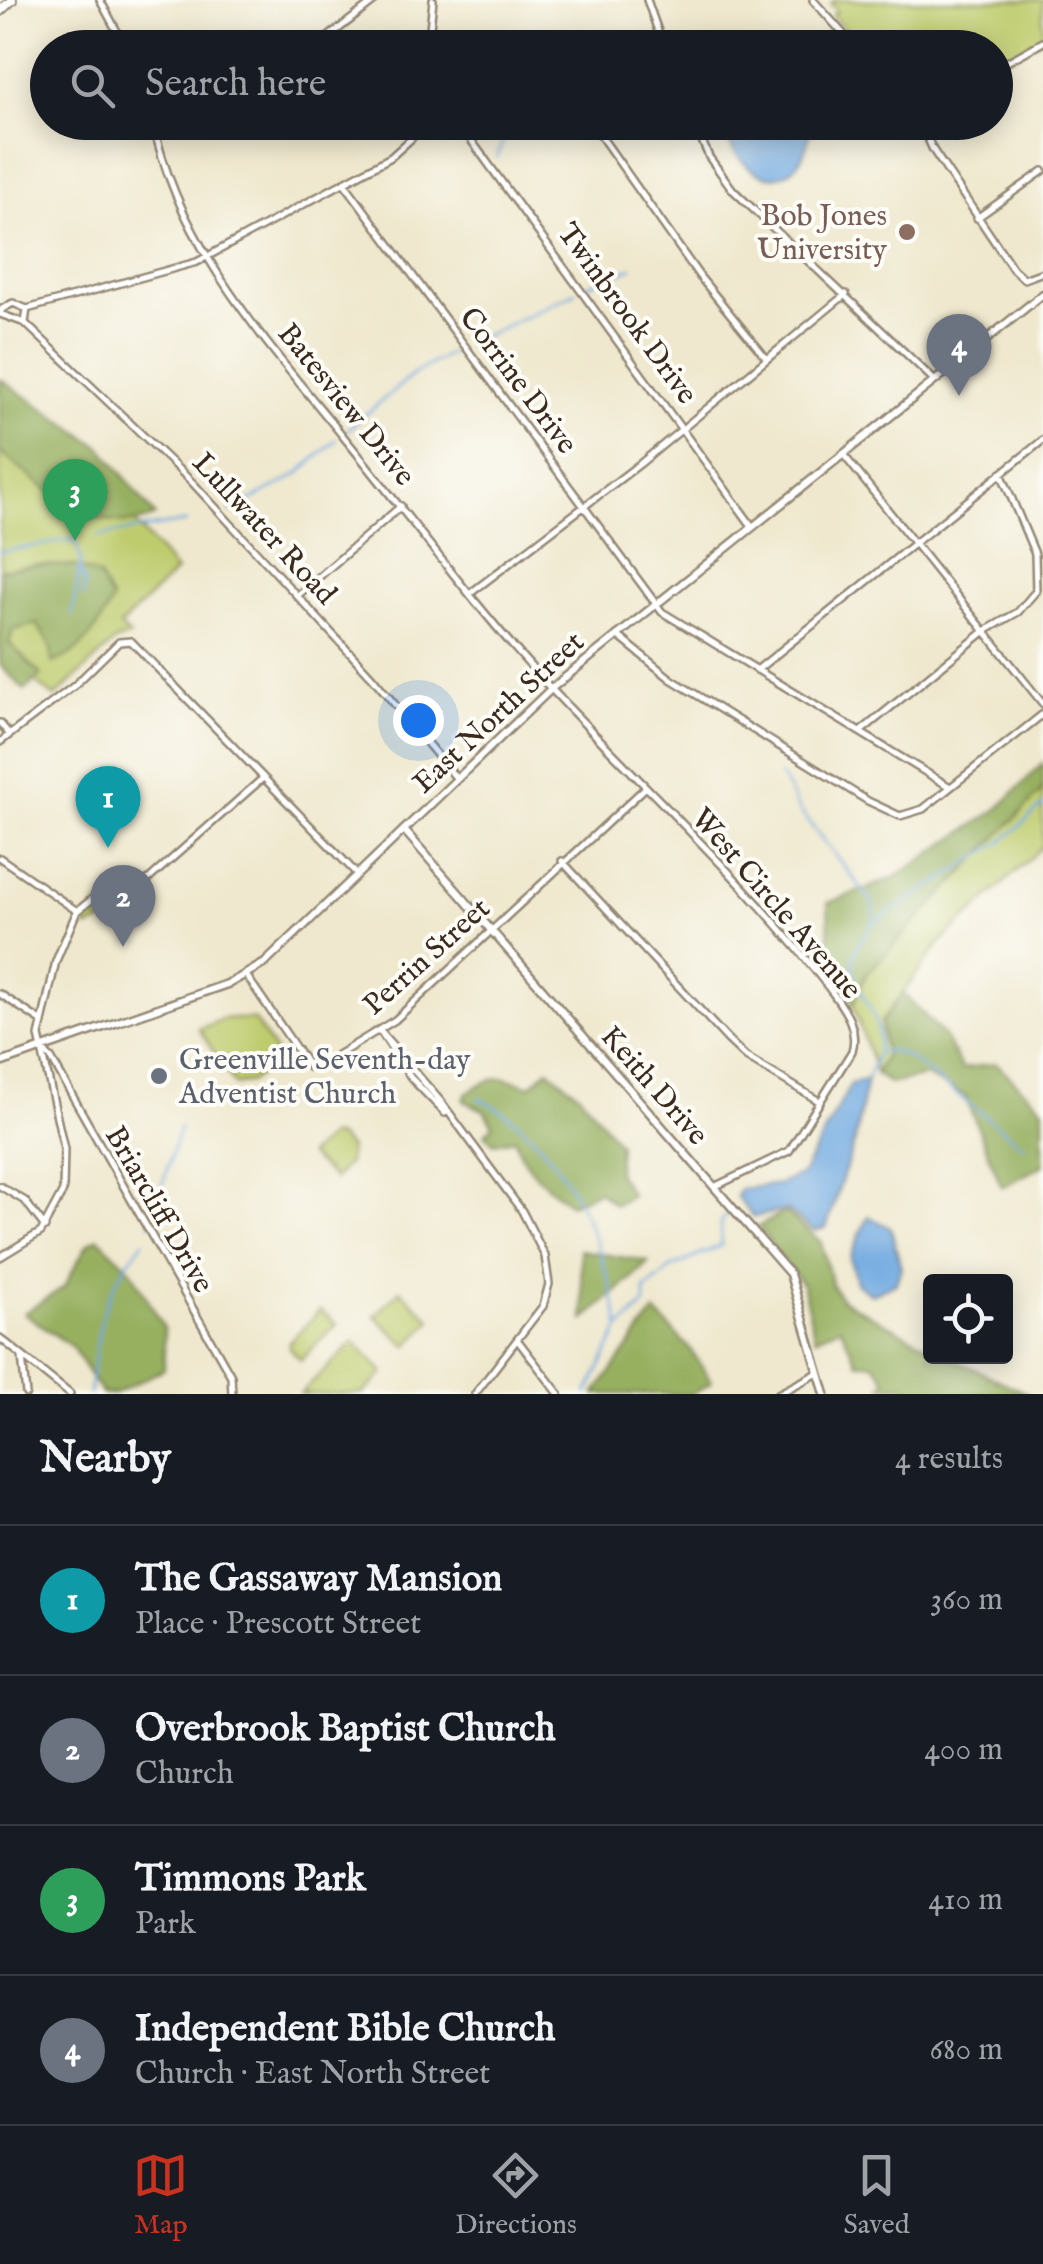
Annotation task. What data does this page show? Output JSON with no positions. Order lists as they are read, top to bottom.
{
  "streets": {
    "main road": ["East North Street", "Keith Drive"],
    "street": [
      "Twinbrook Drive",
      "Corrine Drive",
      "Batesview Drive",
      "Lullwater Road",
      "West Circle Avenue",
      "Perrin Street",
      "Briarcliff Drive"
    ]
  },
  "crossings": [
    ["Twinbrook Drive", "East North Street"],
    ["Corrine Drive", "East North Street"],
    ["Batesview Drive", "East North Street"],
    ["Batesview Drive", "West Circle Avenue"],
    ["Lullwater Road", "East North Street"],
    ["East North Street", "West Circle Avenue"],
    ["East North Street", "Perrin Street"],
    ["East North Street", "Keith Drive"],
    ["East North Street", "Briarcliff Drive"],
    ["West Circle Avenue", "Perrin Street"],
    ["West Circle Avenue", "Keith Drive"],
    ["Perrin Street", "Keith Drive"]
  ],
  "places": ["Bob Jones University", "Greenville Seventh-day Adventist Church"],
  "page": {
    "search": "Search here",
    "pins": [
      "4",
      "3",
      "1",
      "2"
    ],
    "heading": ["Nearby", "4 results"],
    "list": [
      {
        "mark": "1",
        "name": "The Gassaway Mansion",
        "note": "Place · Prescott Street",
        "value": "360 m"
      },
      {
        "mark": "2",
        "name": "Overbrook Baptist Church",
        "note": "Church",
        "value": "400 m"
      },
      {
        "mark": "3",
        "name": "Timmons Park",
        "note": "Park",
        "value": "410 m"
      },
      {
        "mark": "4",
        "name": "Independent Bible Church",
        "note": "Church · East North Street",
        "value": "680 m"
      }
    ],
    "nav": ["Map", "Directions", "Saved"]
  }
}
